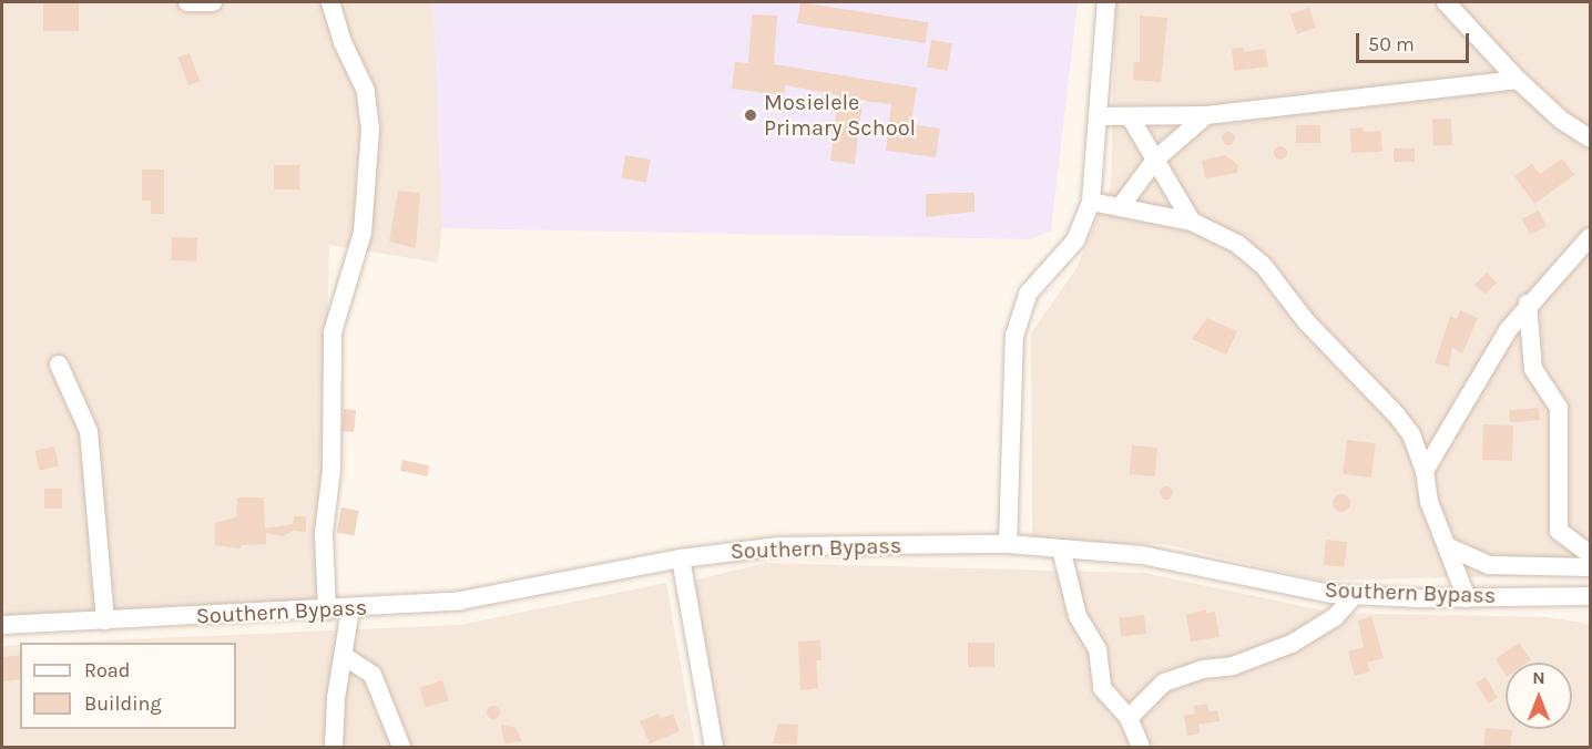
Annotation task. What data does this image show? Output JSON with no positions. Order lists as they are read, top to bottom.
{
  "streets": {
    "street": ["Southern Bypass"]
  },
  "places": ["Mosielele Primary School"],
  "legend": ["Road", "Building"],
  "scale_bar": "50 m",
  "north": "top"
}
